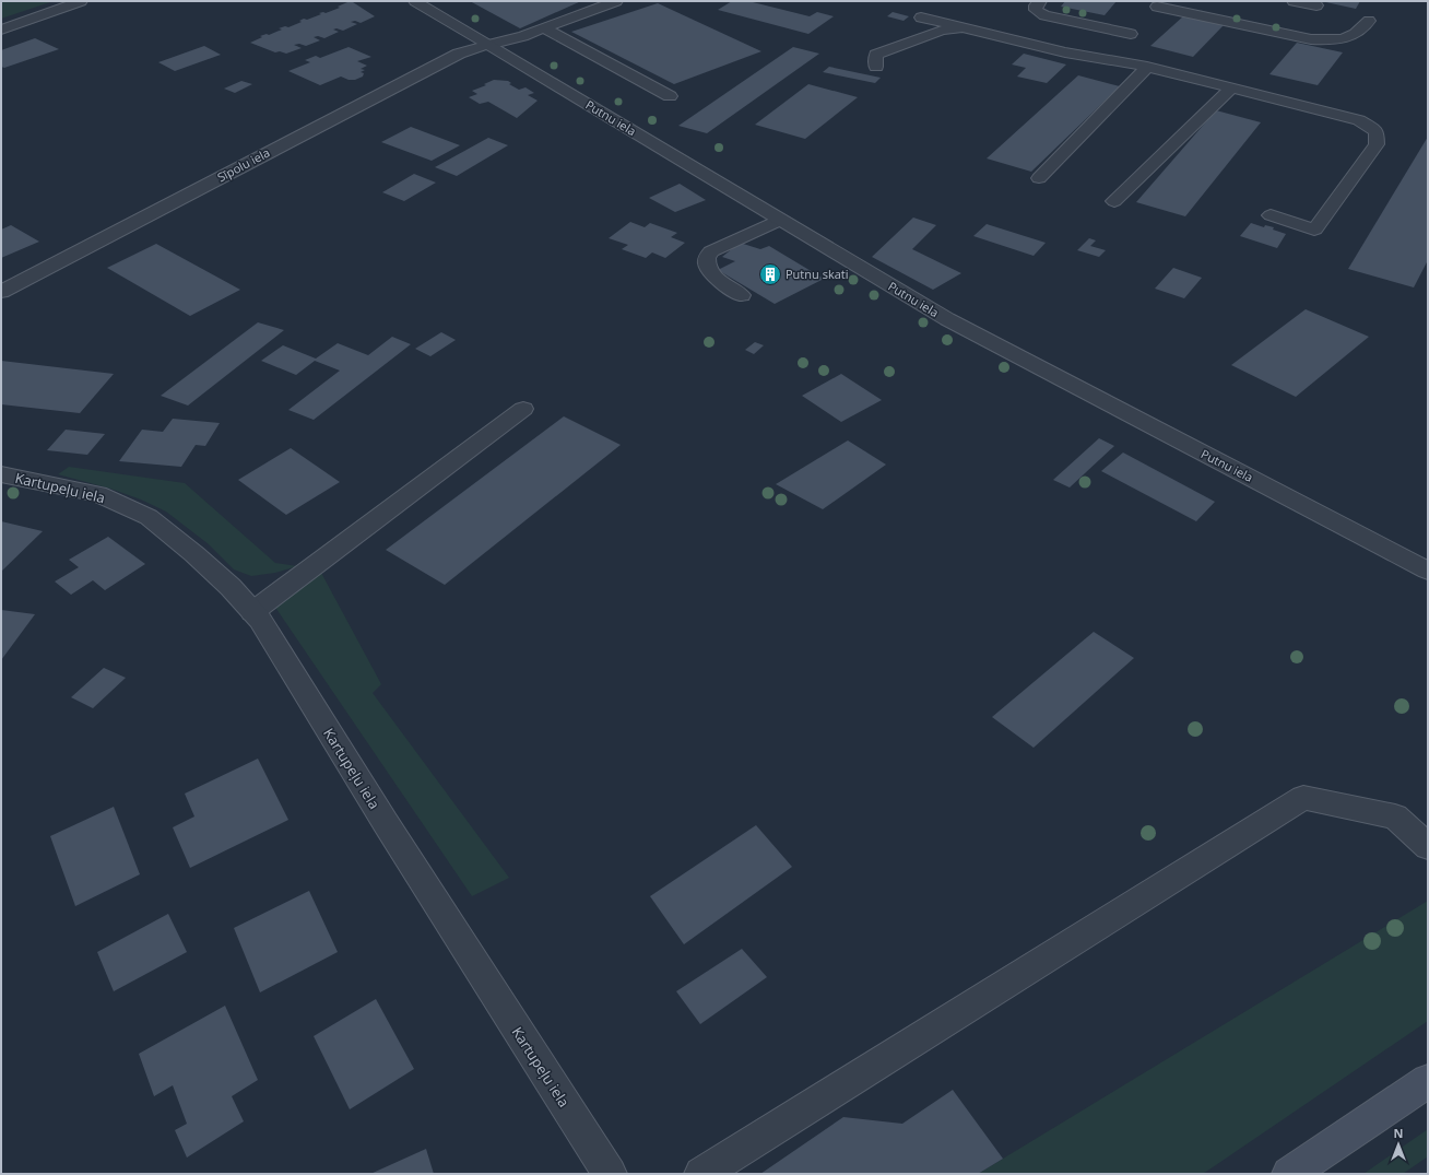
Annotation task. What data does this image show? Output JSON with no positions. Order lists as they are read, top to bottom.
{
  "streets": {
    "street": ["Putnu iela", "Sīpolu iela", "Kartupeļu iela"]
  },
  "crossings": [
    ["Putnu iela", "Sīpolu iela"]
  ],
  "places": {
    "building": ["Putnu skati"]
  },
  "north": "top"
}
